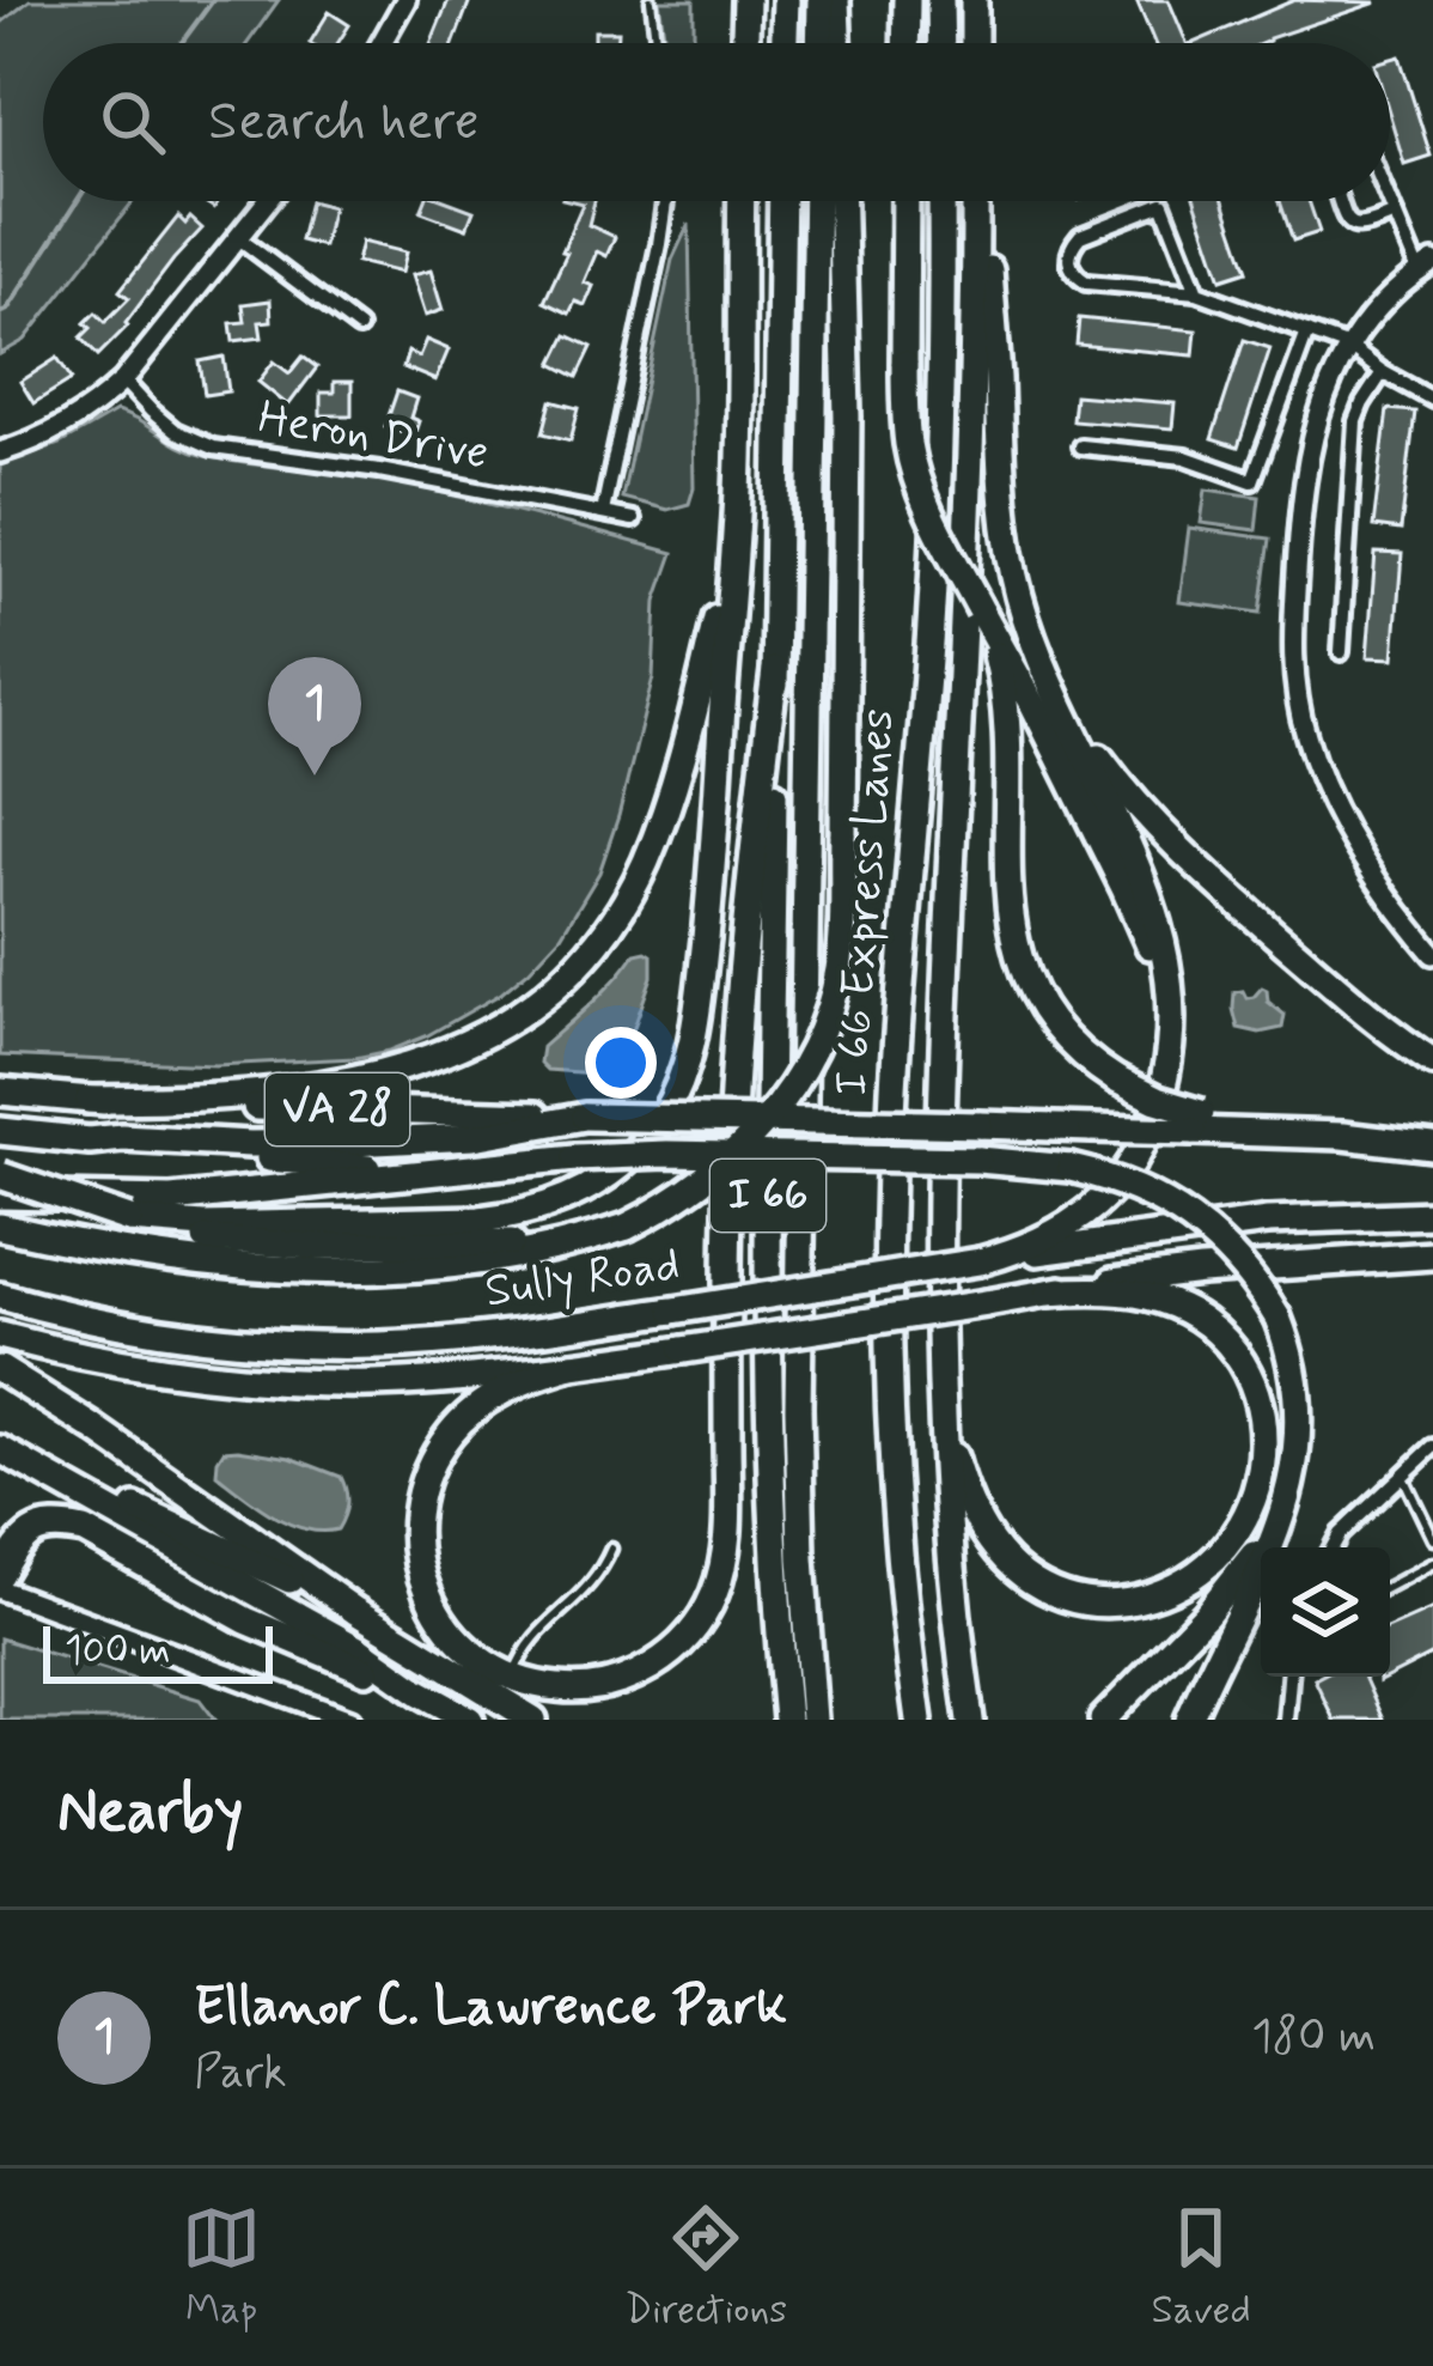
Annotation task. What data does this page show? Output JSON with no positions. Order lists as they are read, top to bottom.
{
  "streets": {
    "highway": [
      "I 66 Express Lanes",
      "VA 28",
      "I 66",
      "Sully Road"
    ],
    "street": ["Heron Drive"]
  },
  "scale_bar": "100 m",
  "page": {
    "search": "Search here",
    "pins": "1",
    "scale": "100 m",
    "heading": "Nearby",
    "list": [
      {
        "mark": "1",
        "name": "Ellanor C. Lawrence Park",
        "note": "Park",
        "value": "180 m"
      }
    ],
    "nav": ["Map", "Directions", "Saved"]
  }
}
